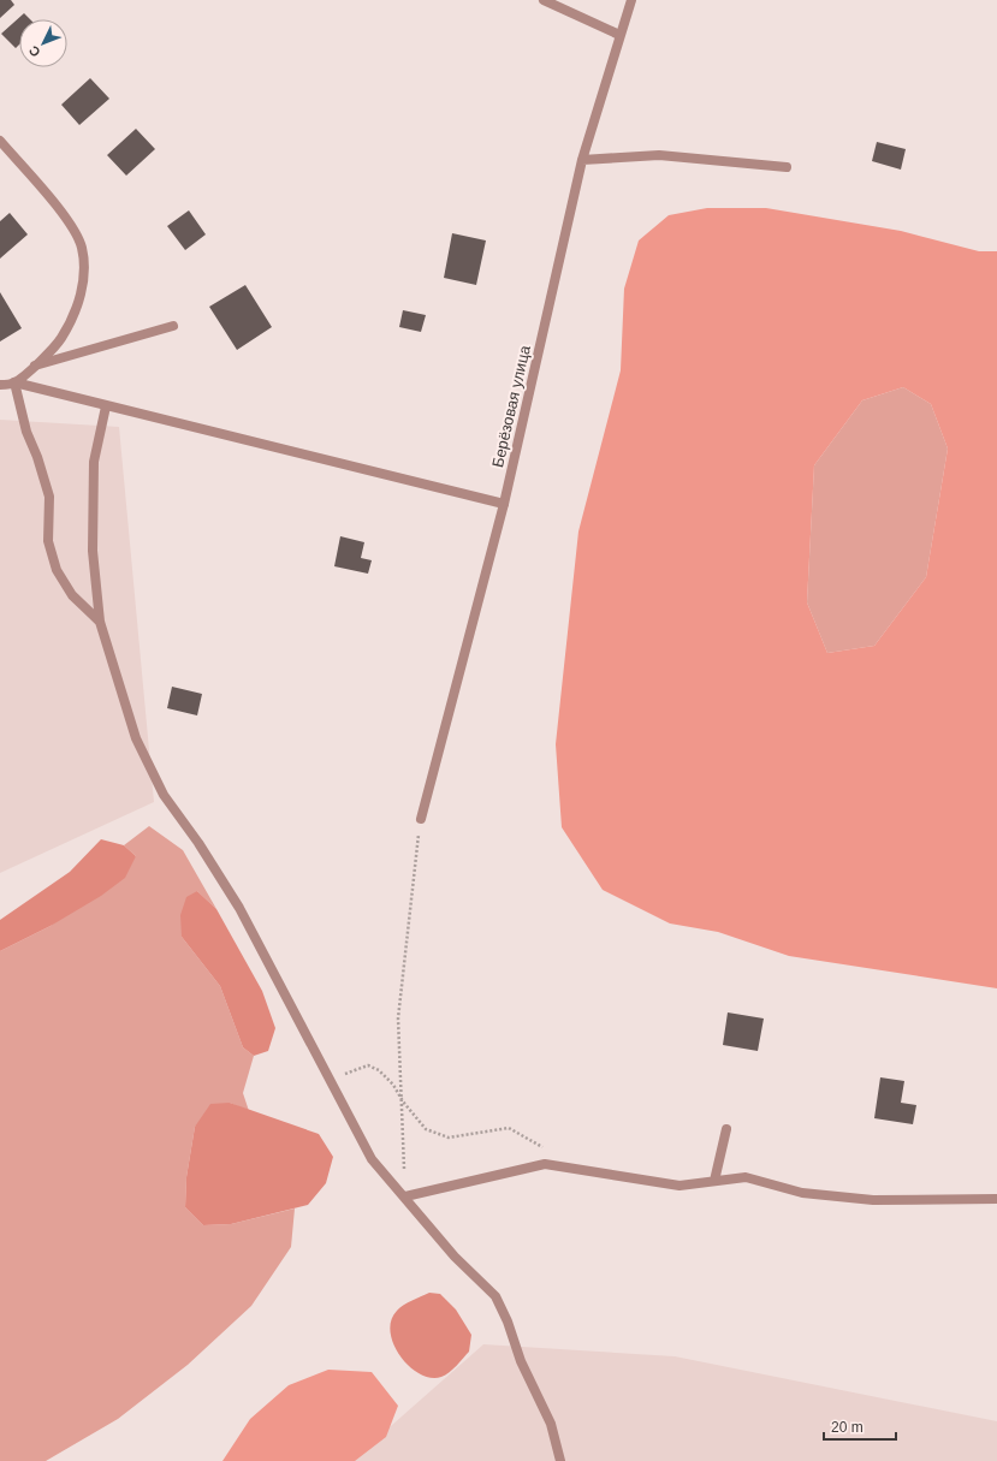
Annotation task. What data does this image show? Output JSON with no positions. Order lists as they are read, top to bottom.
{
  "streets": {
    "street": ["Берёзовая улица"]
  },
  "scale_bar": "20 m",
  "north": "bottom left"
}
